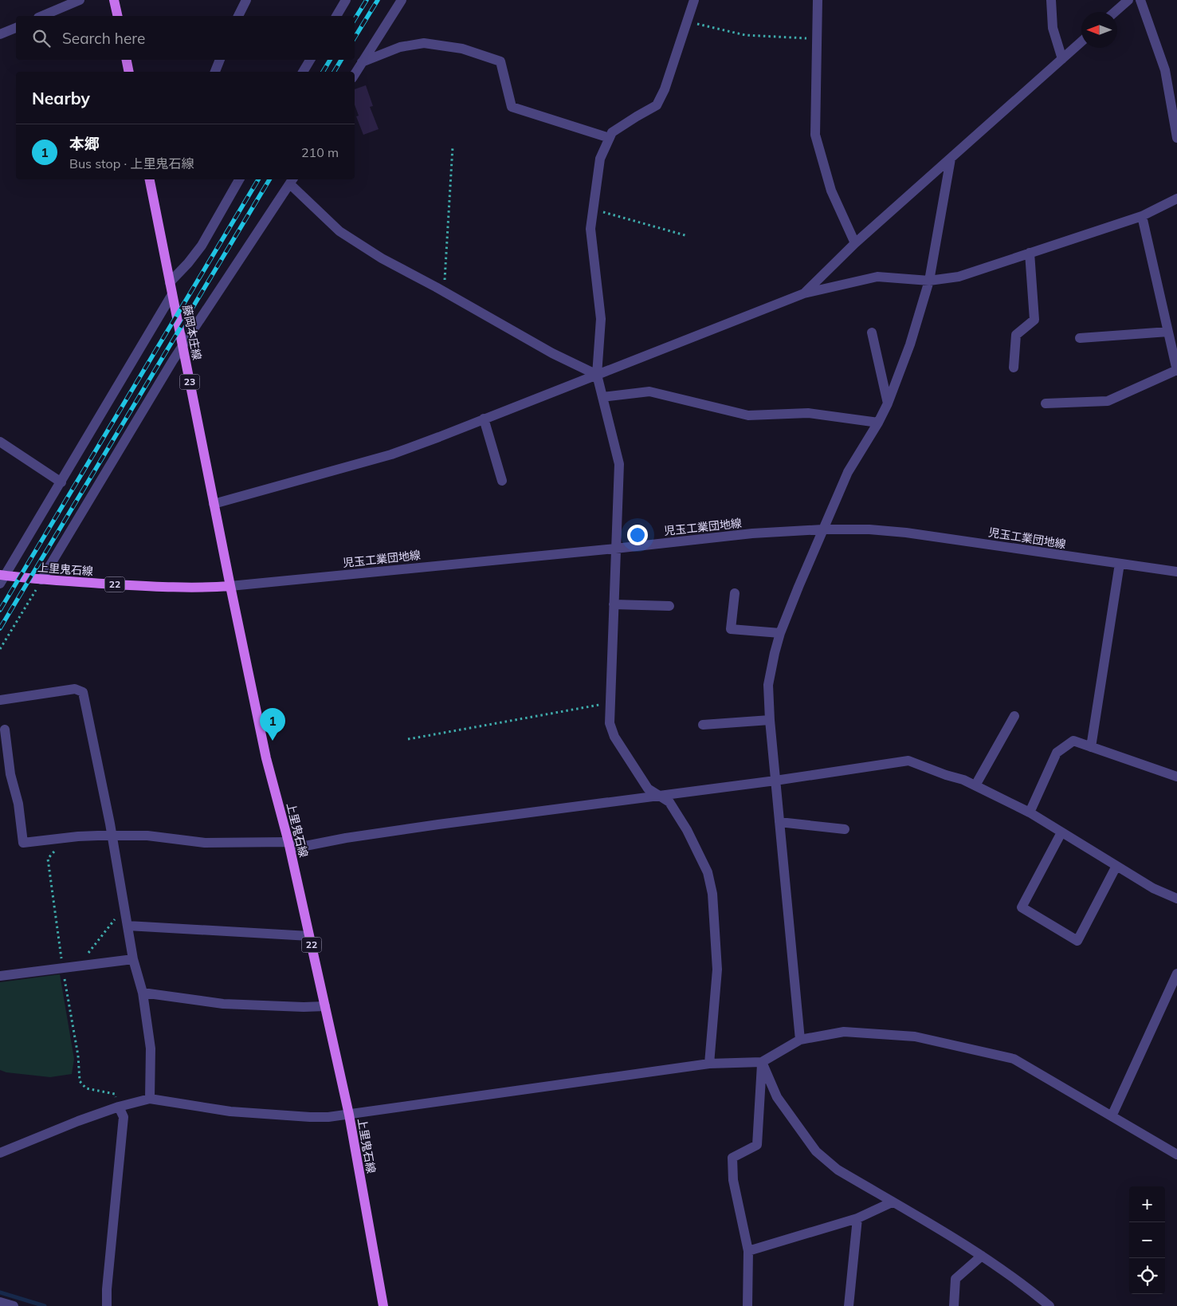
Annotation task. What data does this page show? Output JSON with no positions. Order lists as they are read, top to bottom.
{
  "streets": {
    "main road": [
      "藤岡本庄線",
      "23",
      "上里鬼石線",
      "22"
    ],
    "street": ["児玉工業団地線"]
  },
  "crossings": [
    ["藤岡本庄線", "児玉工業団地線"],
    ["藤岡本庄線", "上里鬼石線"],
    ["児玉工業団地線", "上里鬼石線"]
  ],
  "north": "left",
  "page": {
    "search": "Search here",
    "heading": "Nearby",
    "list": [
      {
        "mark": "1",
        "name": "本郷",
        "note": "Bus stop · 上里鬼石線",
        "value": "210 m"
      }
    ],
    "pins": "1",
    "map_buttons": ["+", "−"]
  }
}
